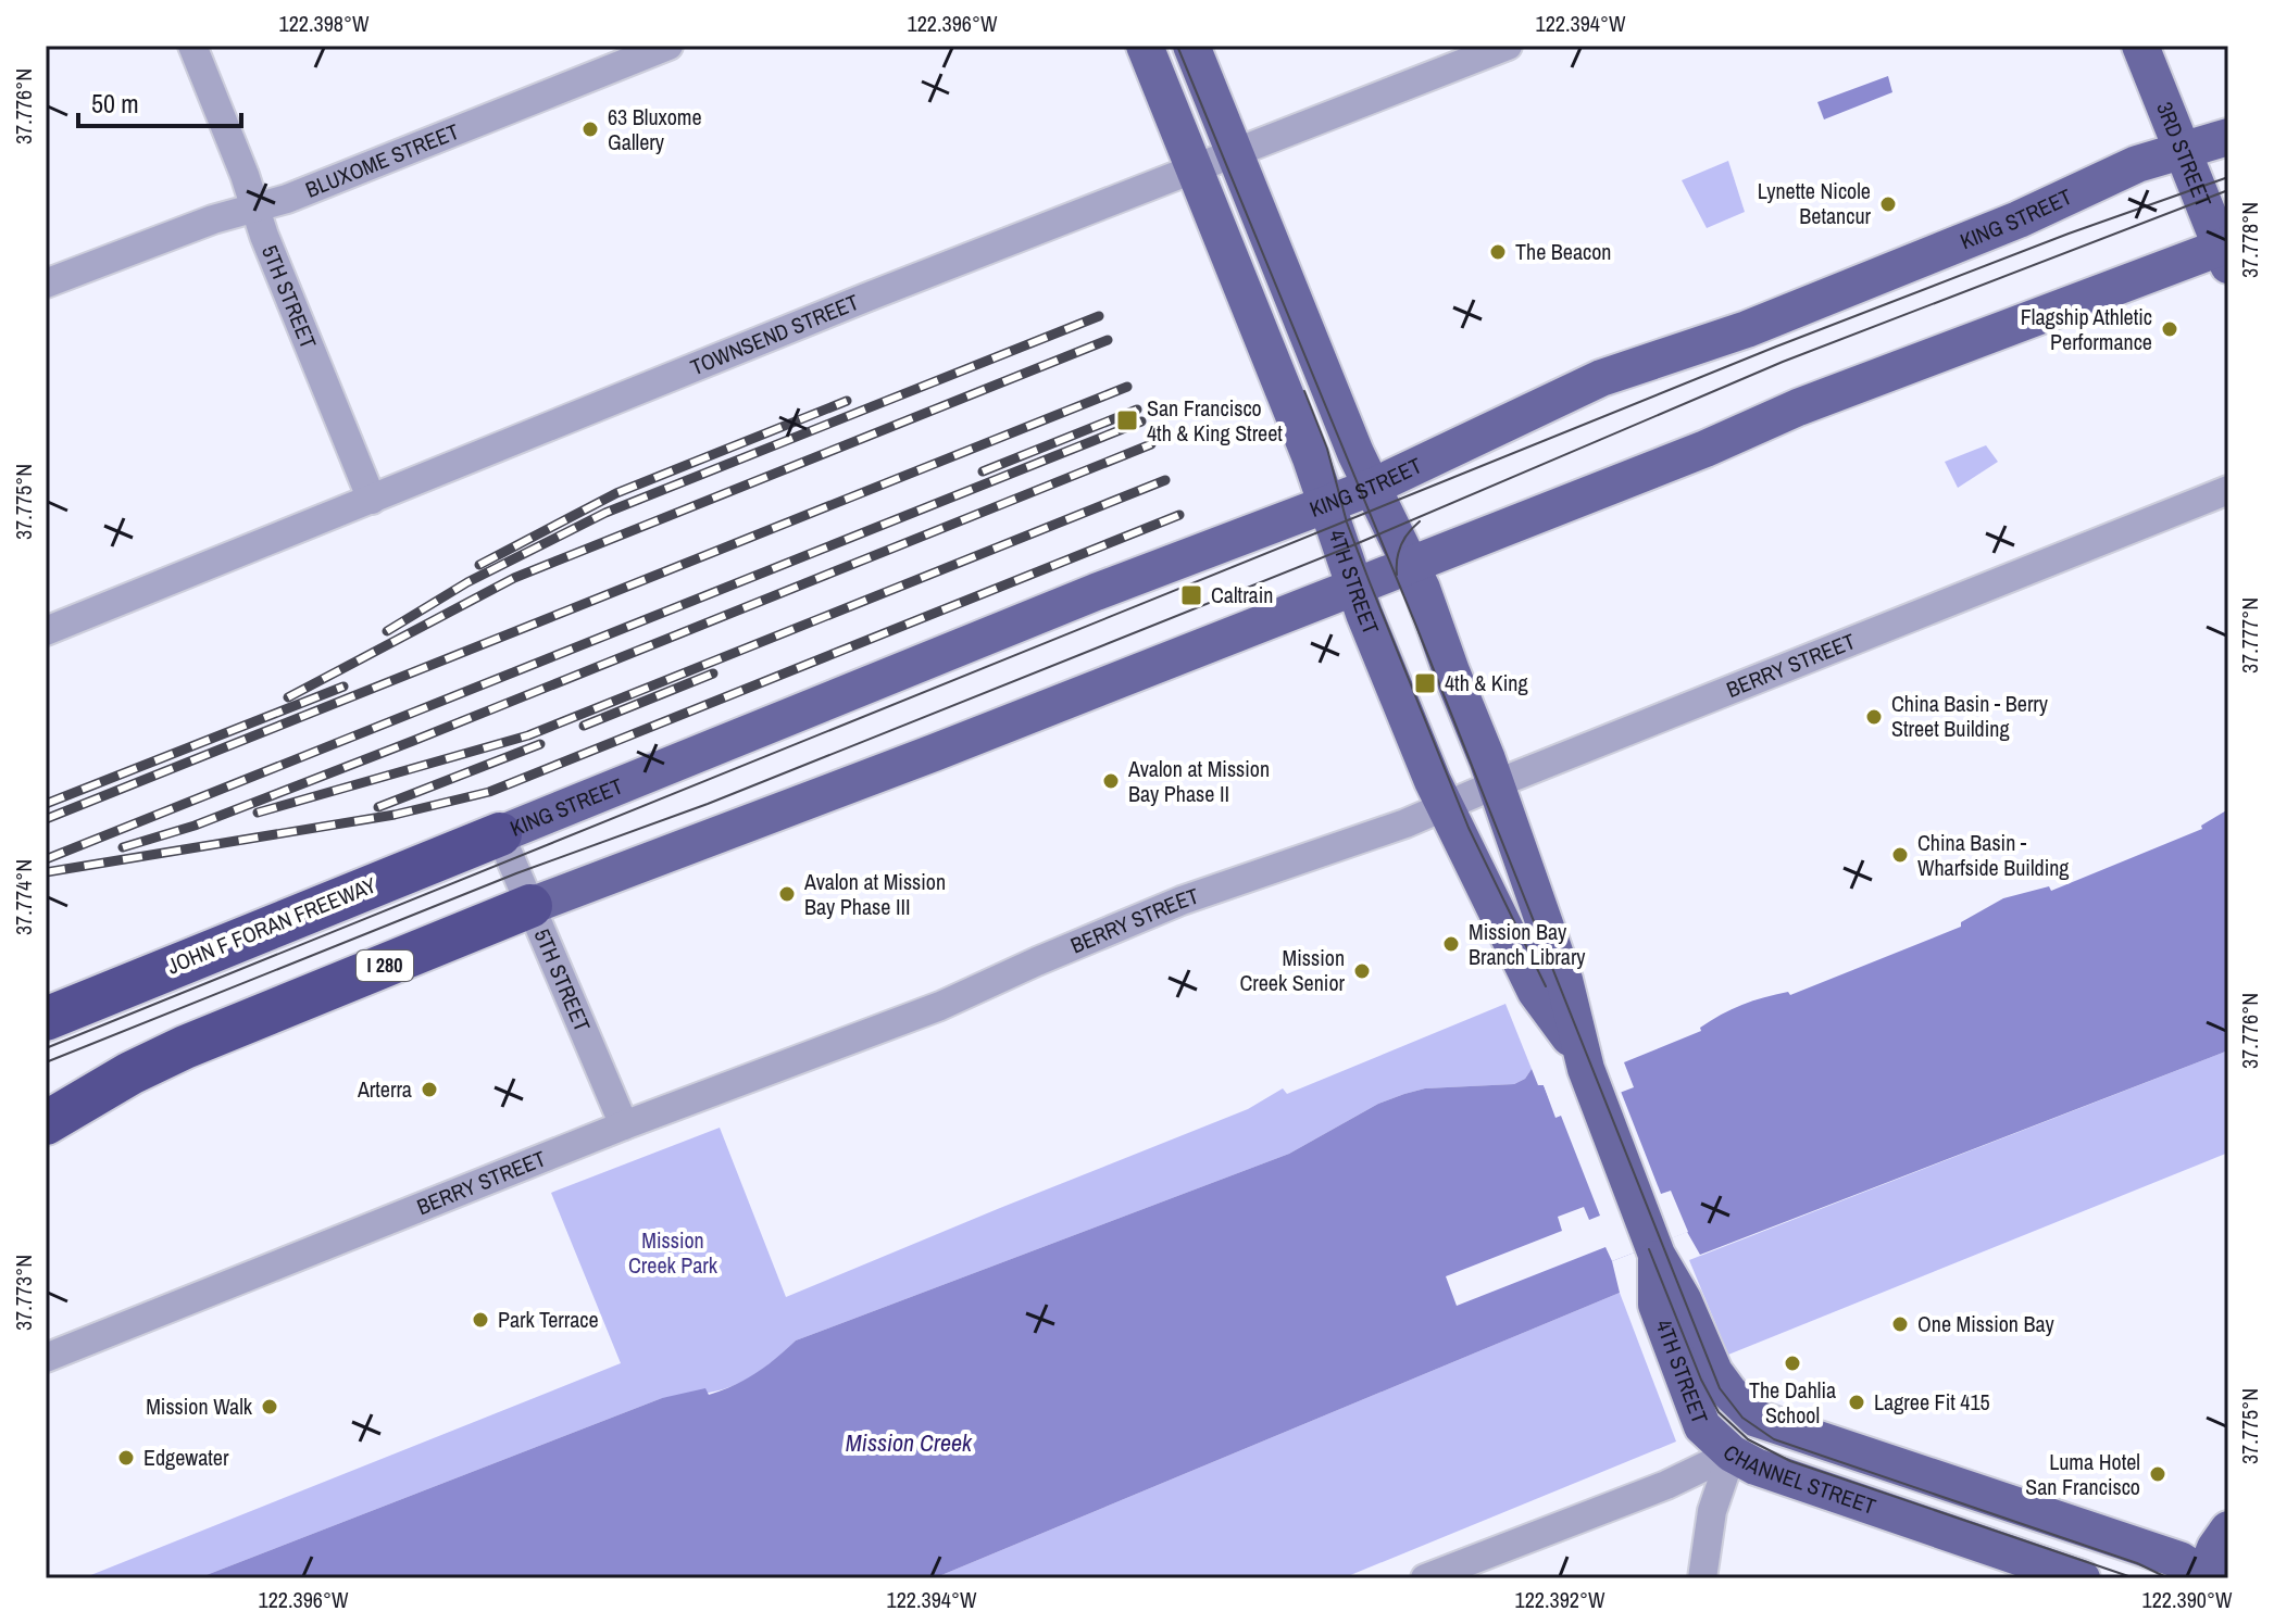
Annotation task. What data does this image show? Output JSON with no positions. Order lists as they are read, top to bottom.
{
  "streets": {
    "highway": ["JOHN F FORAN FREEWAY", "I 280"],
    "main road": [
      "3RD STREET",
      "KING STREET",
      "4TH STREET",
      "CHANNEL STREET"
    ],
    "street": [
      "BLUXOME STREET",
      "5TH STREET",
      "TOWNSEND STREET",
      "BERRY STREET"
    ]
  },
  "crossings": [
    ["3RD STREET", "KING STREET"],
    ["BLUXOME STREET", "5TH STREET"],
    ["KING STREET", "5TH STREET"],
    ["KING STREET", "4TH STREET"],
    ["KING STREET", "JOHN F FORAN FREEWAY"],
    ["5TH STREET", "TOWNSEND STREET"],
    ["5TH STREET", "BERRY STREET"],
    ["5TH STREET", "JOHN F FORAN FREEWAY"],
    ["5TH STREET", "I 280"],
    ["TOWNSEND STREET", "4TH STREET"],
    ["4TH STREET", "BERRY STREET"],
    ["4TH STREET", "CHANNEL STREET"]
  ],
  "water": ["Mission Creek"],
  "parks": ["Mission Creek Park"],
  "places": {
    "other": [
      "63 Bluxome Gallery",
      "Lynette Nicole Betancur",
      "The Beacon",
      "Flagship Athletic Performance",
      "China Basin - Berry Street Building",
      "Avalon at Mission Bay Phase II",
      "China Basin - Wharfside Building",
      "Avalon at Mission Bay Phase III",
      "Mission Bay Branch Library",
      "Mission Creek Senior",
      "Arterra",
      "Park Terrace",
      "One Mission Bay",
      "The Dahlia School",
      "Lagree Fit 415",
      "Mission Walk",
      "Edgewater",
      "Luma Hotel San Francisco"
    ],
    "transit": ["San Francisco 4th & King Street", "Caltrain", "4th & King"]
  },
  "scale_bar": "50 m",
  "coordinates": [
    "122.398°W",
    "122.396°W",
    "122.394°W",
    "37.776°N",
    "37.778°N",
    "37.775°N",
    "37.777°N",
    "37.774°N",
    "37.773°N",
    "122.392°W",
    "122.390°W"
  ]
}
